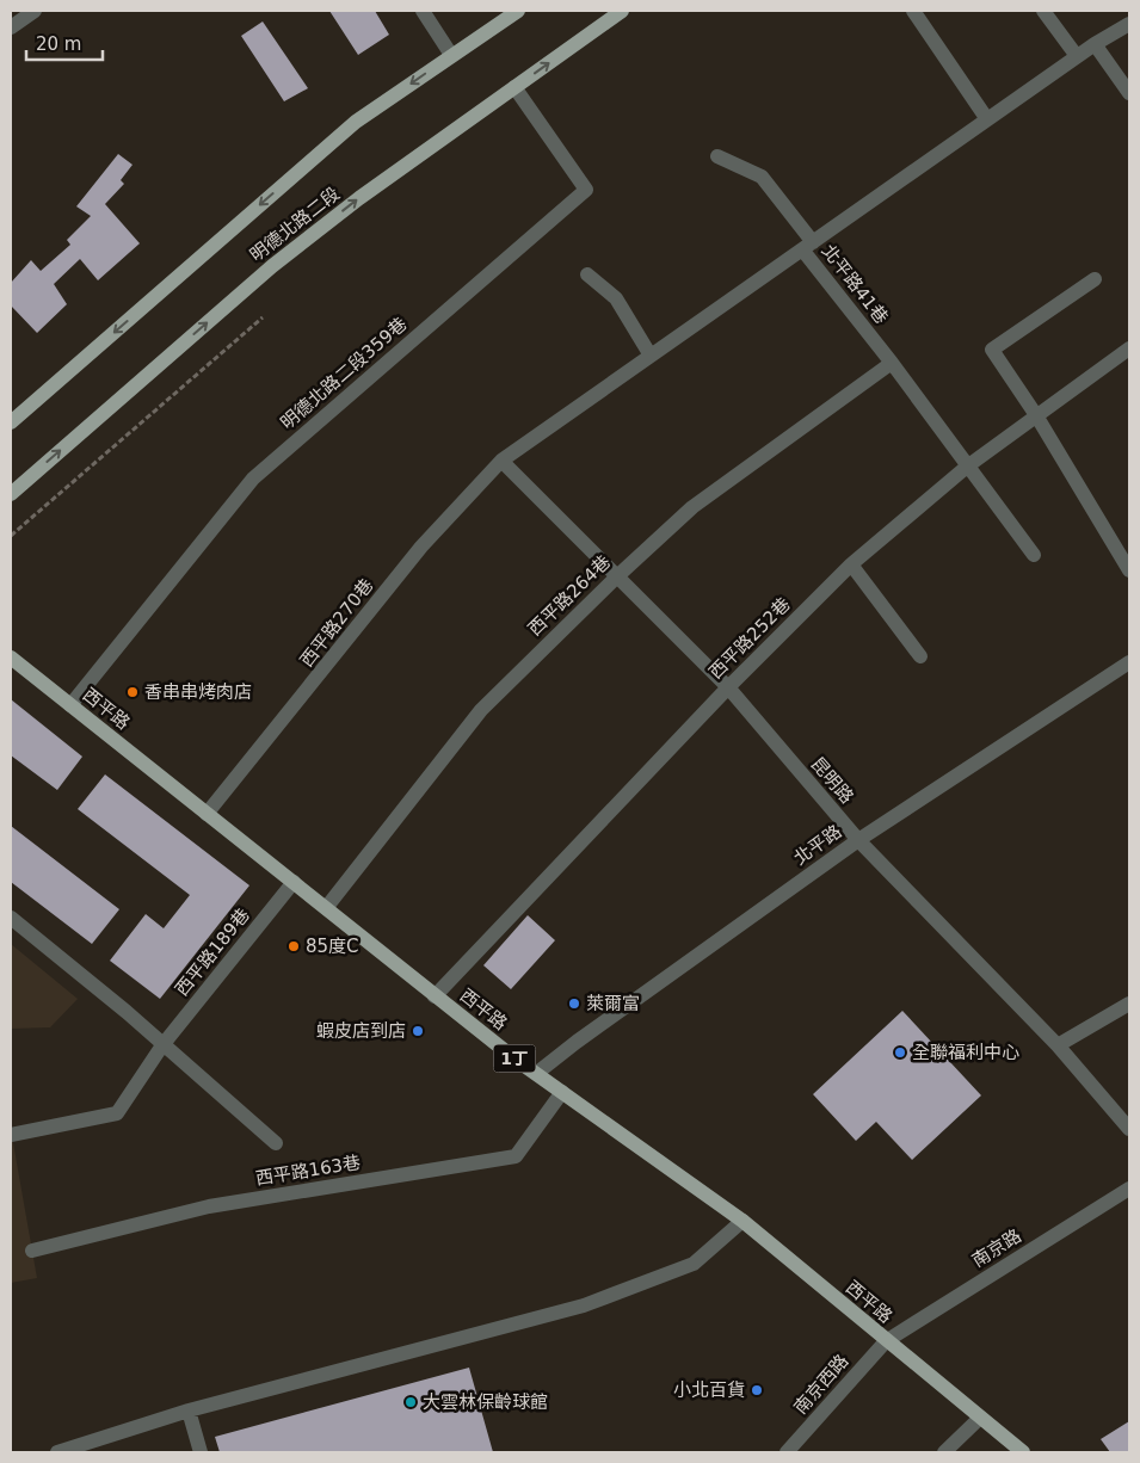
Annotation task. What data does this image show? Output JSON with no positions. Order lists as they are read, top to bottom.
{
  "streets": {
    "main road": ["明德北路二段", "西平路", "1丁"],
    "street": [
      "北平路41巷",
      "明德北路二段359巷",
      "西平路264巷",
      "西平路270巷",
      "西平路252巷",
      "昆明路",
      "北平路",
      "西平路189巷",
      "西平路163巷",
      "南京路",
      "南京西路"
    ]
  },
  "crossings": [
    ["明德北路二段", "明德北路二段359巷"],
    ["北平路41巷", "西平路264巷"],
    ["北平路41巷", "西平路252巷"],
    ["明德北路二段359巷", "西平路"],
    ["西平路264巷", "西平路"],
    ["西平路264巷", "昆明路"],
    ["西平路270巷", "西平路"],
    ["西平路270巷", "昆明路"],
    ["西平路252巷", "西平路"],
    ["西平路252巷", "昆明路"],
    ["西平路", "北平路"],
    ["西平路", "西平路189巷"],
    ["西平路", "西平路163巷"],
    ["西平路", "南京路"],
    ["西平路", "南京西路"],
    ["昆明路", "北平路"],
    ["南京路", "南京西路"]
  ],
  "places": [
    "香串串烤肉店",
    "85度C",
    "萊爾富",
    "蝦皮店到店",
    "全聯福利中心",
    "小北百貨",
    "大雲林保齡球館"
  ],
  "scale_bar": "20 m"
}
